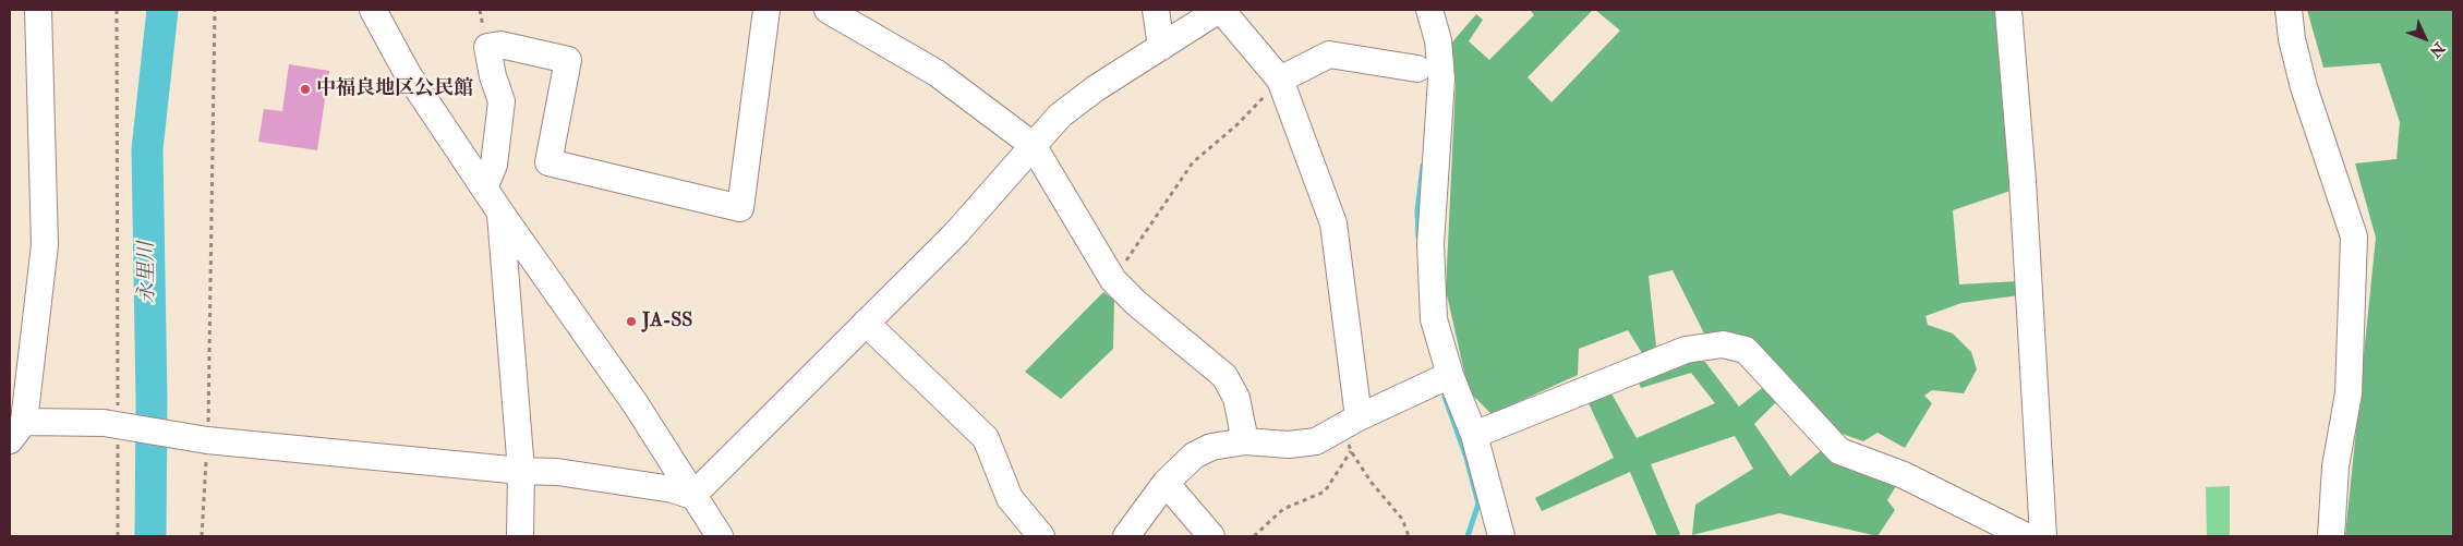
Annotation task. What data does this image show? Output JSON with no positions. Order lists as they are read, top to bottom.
{
  "water": ["永里川"],
  "places": ["中福良地区公民館", "JA-SS"],
  "north": "bottom right"
}
